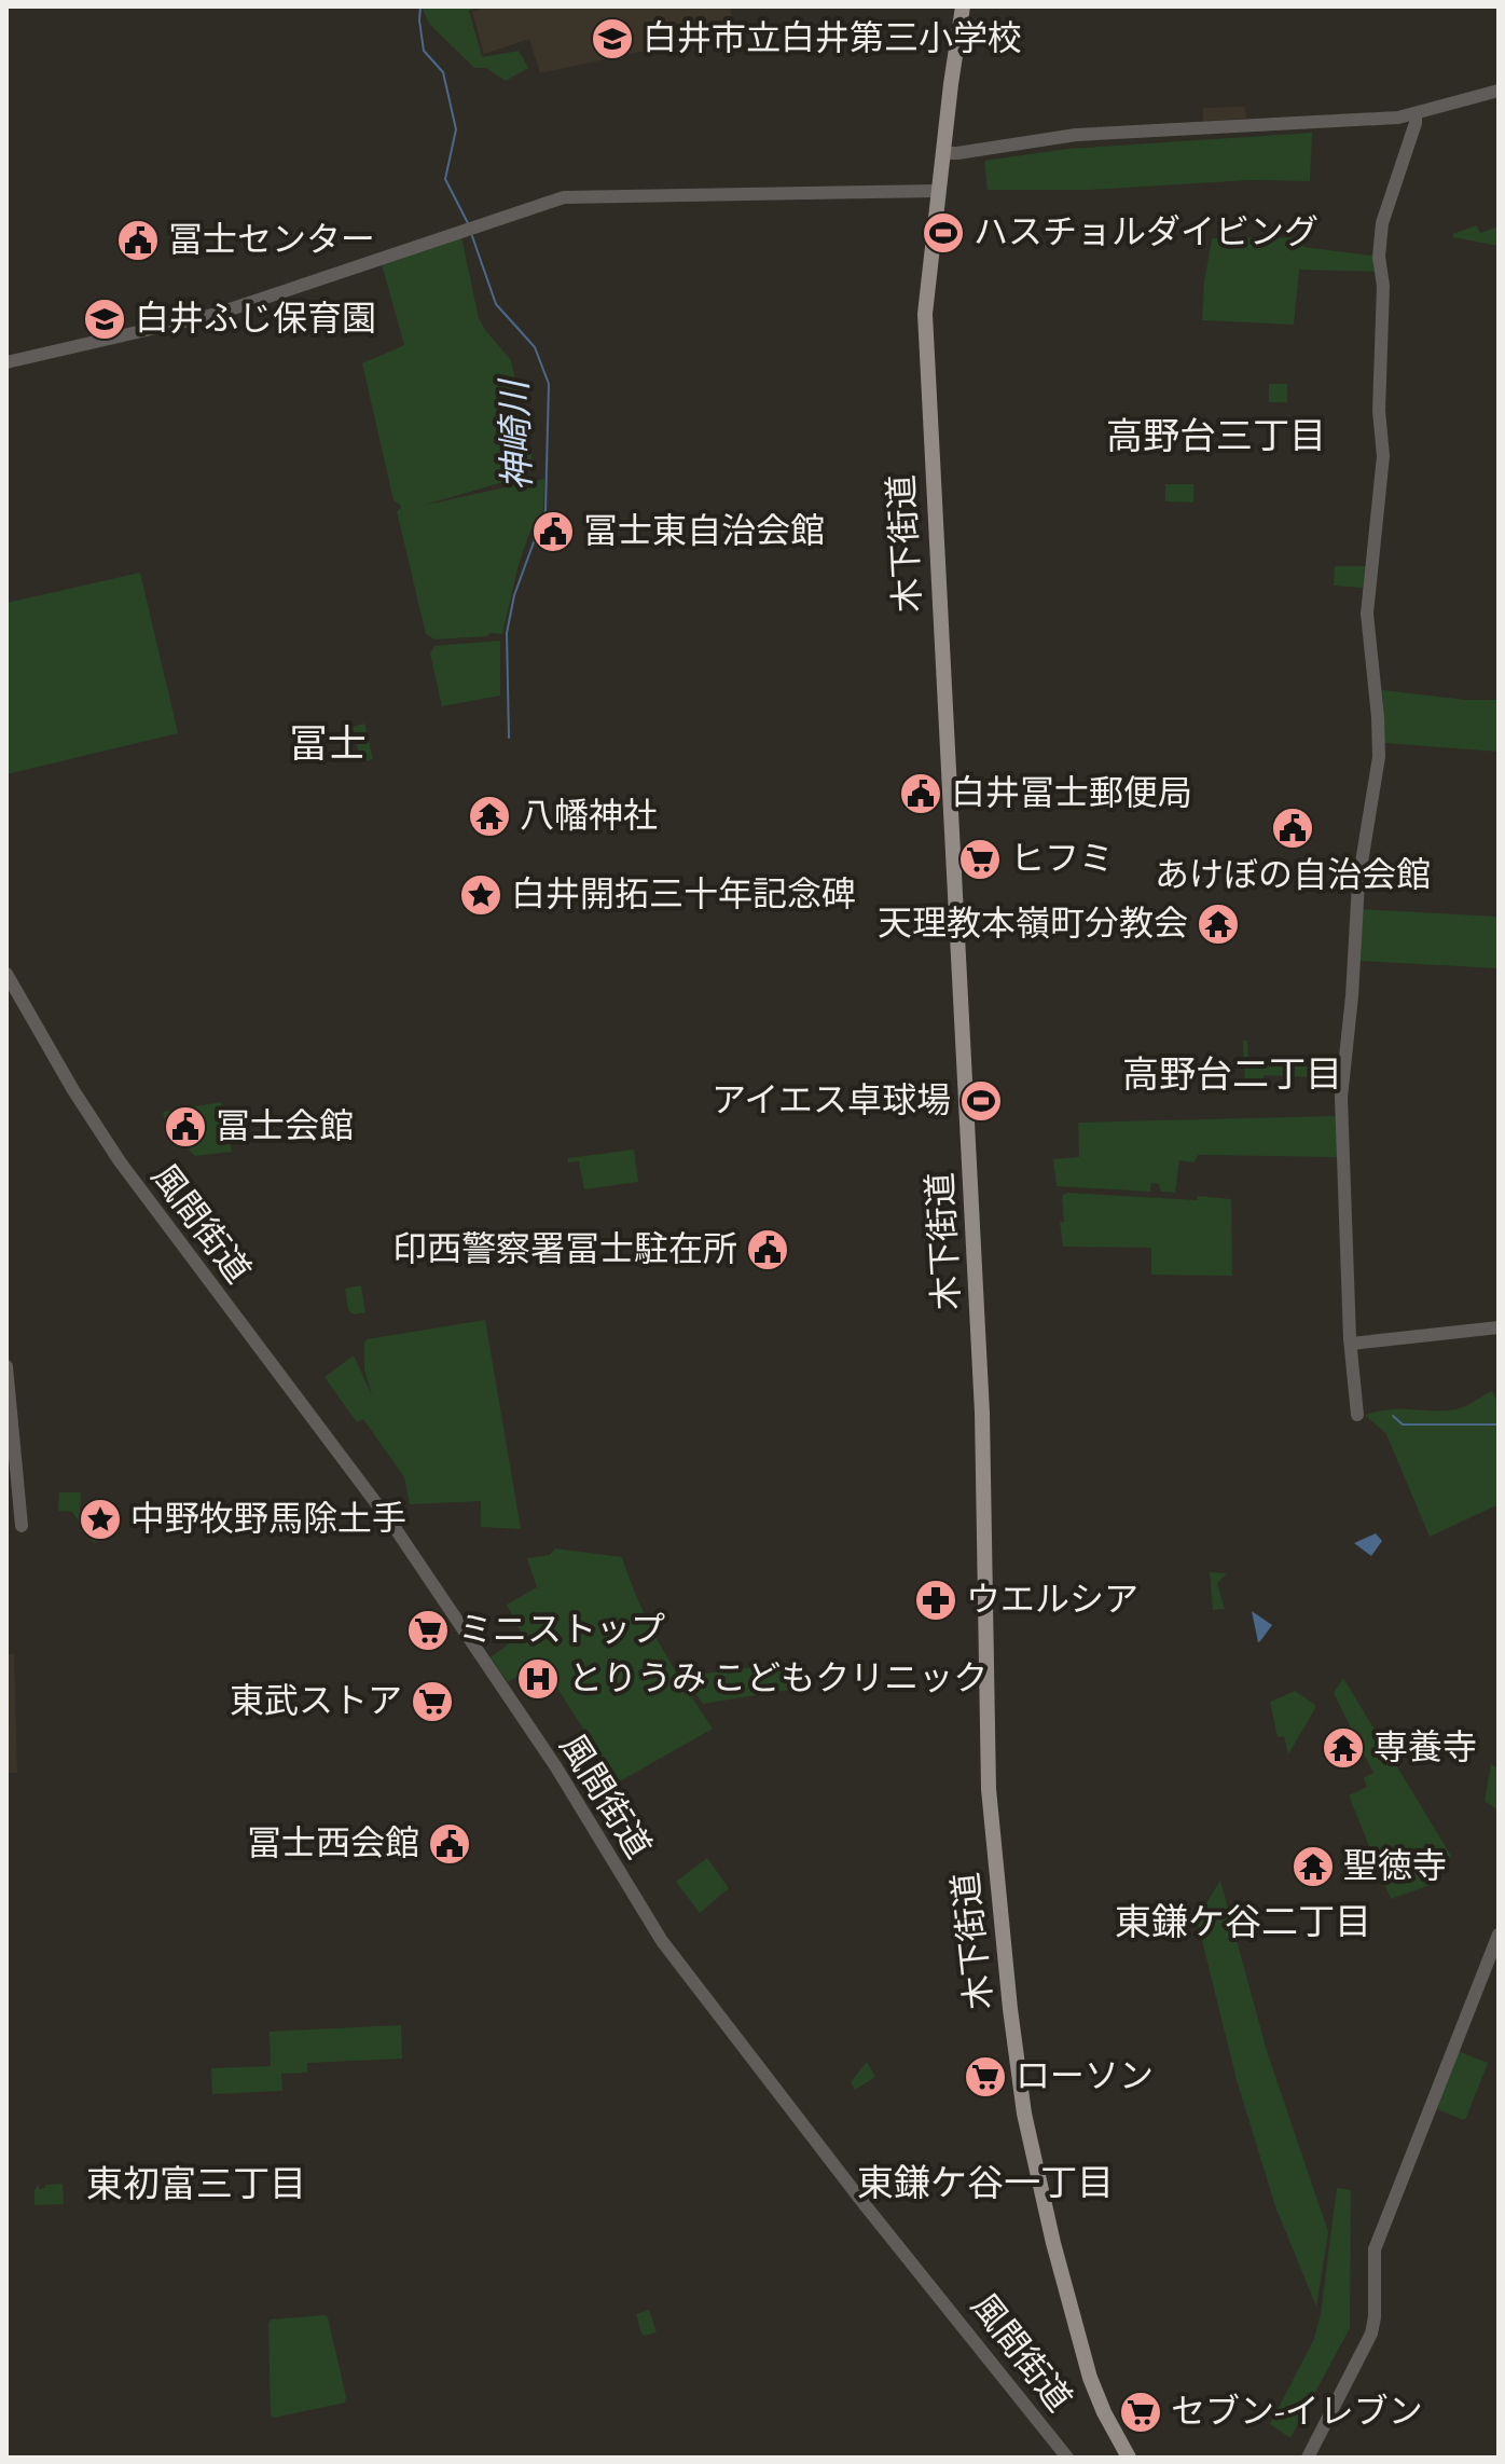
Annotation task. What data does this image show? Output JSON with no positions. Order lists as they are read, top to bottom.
{
  "streets": {
    "main road": ["木下街道"],
    "street": ["風間街道"]
  },
  "districts": [
    "高野台三丁目",
    "冨士",
    "高野台二丁目",
    "東鎌ケ谷二丁目",
    "東鎌ケ谷一丁目",
    "東初富三丁目"
  ],
  "water": ["神崎川"],
  "places": {
    "school or university": ["白井市立白井第三小学校", "白井ふじ保育園"],
    "sports": ["ハスチョルダイビング", "アイエス卓球場"],
    "public building": [
      "冨士センター",
      "冨士東自治会館",
      "白井冨士郵便局",
      "あけぼの自治会館",
      "冨士会館",
      "印西警察署冨士駐在所",
      "冨士西会館"
    ],
    "temple": [
      "八幡神社",
      "天理教本嶺町分教会",
      "専養寺",
      "聖徳寺"
    ],
    "supermarket": [
      "ヒフミ",
      "ミニストップ",
      "東武ストア",
      "ローソン",
      "セブン-イレブン"
    ],
    "place": ["白井開拓三十年記念碑", "中野牧野馬除土手"],
    "pharmacy": ["ウエルシア"],
    "hospital": ["とりうみ こどもクリニック"]
  }
}
